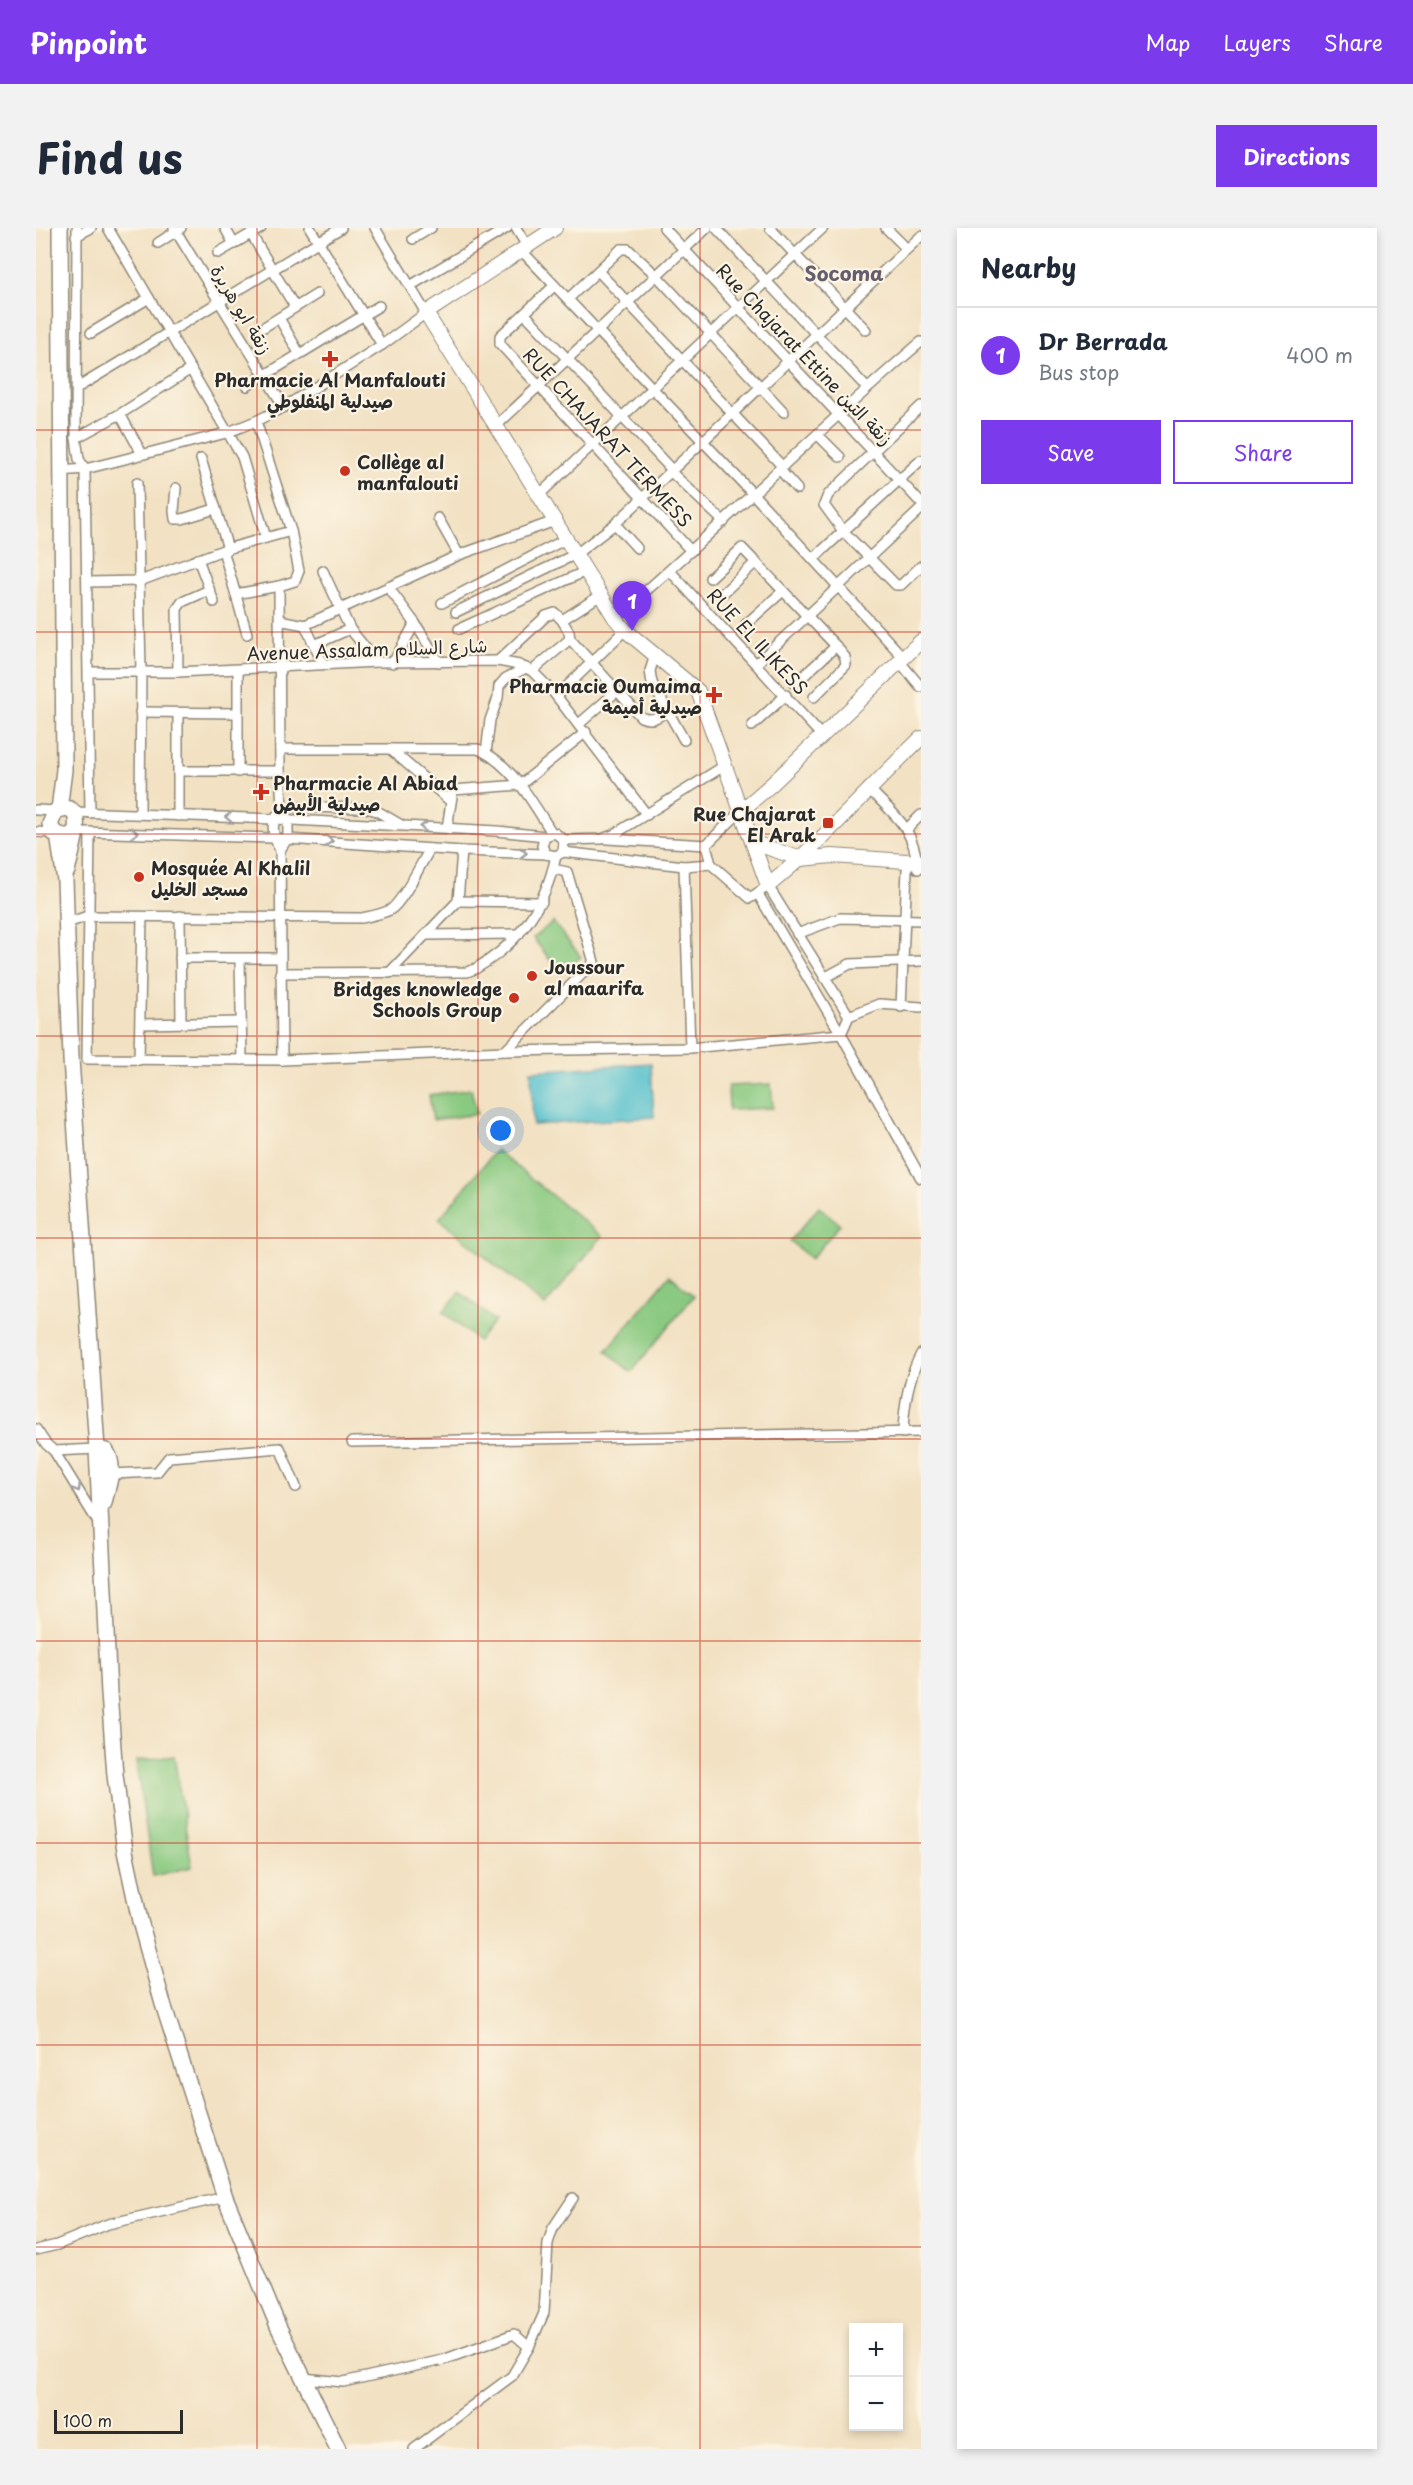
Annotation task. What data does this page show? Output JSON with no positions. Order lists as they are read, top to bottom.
{
  "streets": {
    "street": [
      "زنقة ابو هريرة",
      "Rue Chajarat Ettine زنقة التين",
      "RUE CHAJARAT TERMESS",
      "RUE EL ILIKESS",
      "Avenue Assalam شارع السلام"
    ]
  },
  "districts": ["Socoma"],
  "places": {
    "health": ["Pharmacie Al Manfalouti صيدلية المنفلوطي", "Pharmacie Oumaima صيدلية أميمة", "Pharmacie Al Abiad صيدلية الأبيض"],
    "other": [
      "Collège al manfalouti",
      "Mosquée Al Khalil مسجد الخليل",
      "Joussour al maarifa",
      "Bridges knowledge Schools Group"
    ],
    "transit": ["Rue Chajarat El Arak"]
  },
  "scale_bar": "100 m",
  "page": {
    "header": "Pinpoint",
    "nav": ["Map", "Layers", "Share"],
    "title": "Find us",
    "buttons": [
      "Directions",
      ["Save", "Share"]
    ],
    "heading": "Nearby",
    "list": [
      {
        "mark": "1",
        "name": "Dr Berrada",
        "note": "Bus stop",
        "value": "400 m"
      }
    ],
    "pins": "1",
    "map_buttons": ["+", "−"],
    "scale": "100 m"
  }
}
